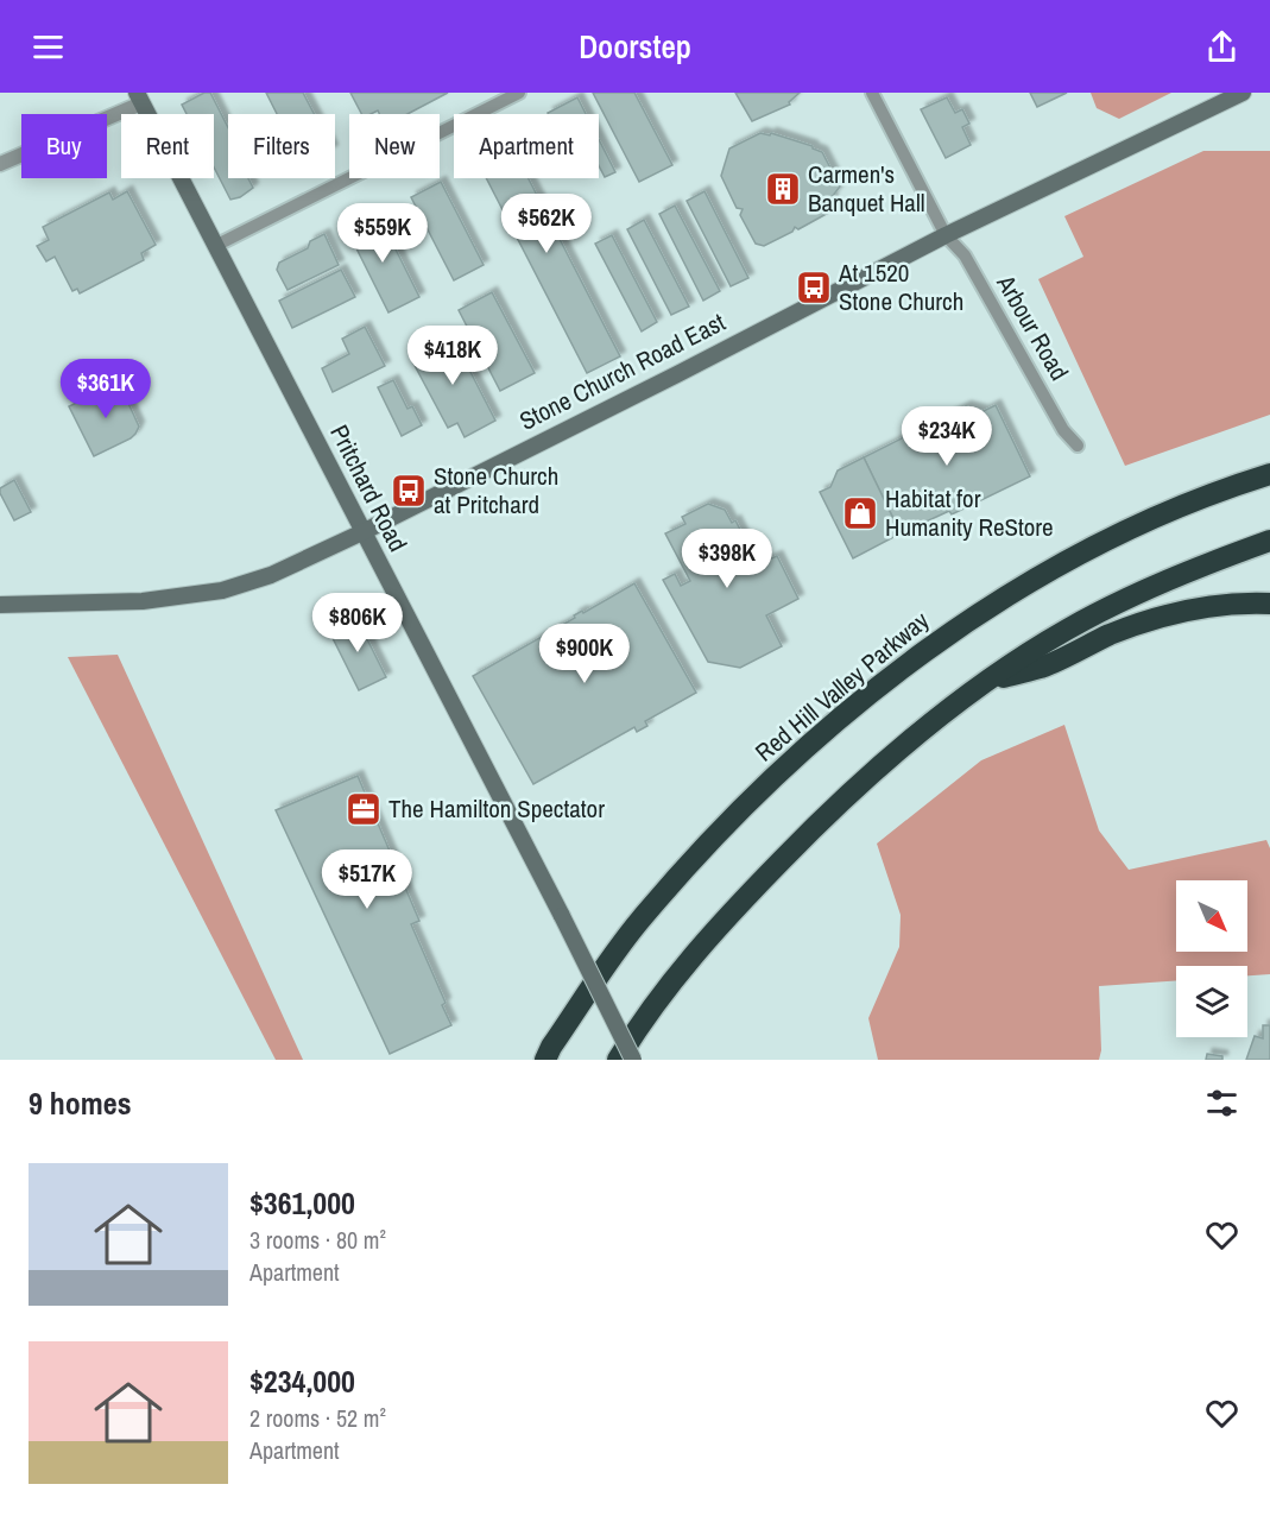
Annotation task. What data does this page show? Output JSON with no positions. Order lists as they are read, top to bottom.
{
  "streets": {
    "highway": ["Red Hill Valley Parkway"],
    "main road": ["Stone Church Road East", "Pritchard Road"],
    "street": ["Arbour Road"]
  },
  "crossings": [
    ["Arbour Road", "Stone Church Road East"],
    ["Stone Church Road East", "Pritchard Road"]
  ],
  "places": {
    "building": ["Carmen's Banquet Hall"],
    "bus stop": ["At 1520 Stone Church", "Stone Church at Pritchard"],
    "shop": ["Habitat for Humanity ReStore"],
    "office": ["The Hamilton Spectator"]
  },
  "north": "bottom right",
  "page": {
    "header": "Doorstep",
    "chip": [
      "Buy",
      "Rent",
      "Filters",
      "New",
      "Apartment"
    ],
    "price": [
      "$562K",
      "$559K",
      "$418K",
      "$361K",
      "$234K",
      "$398K",
      "$806K",
      "$900K",
      "$517K"
    ],
    "heading": "9 homes",
    "list": [
      {
        "name": "$361,000",
        "note": "3 rooms · 80 m² · Apartment"
      },
      {
        "name": "$234,000",
        "note": "2 rooms · 52 m² · Apartment"
      }
    ]
  }
}
